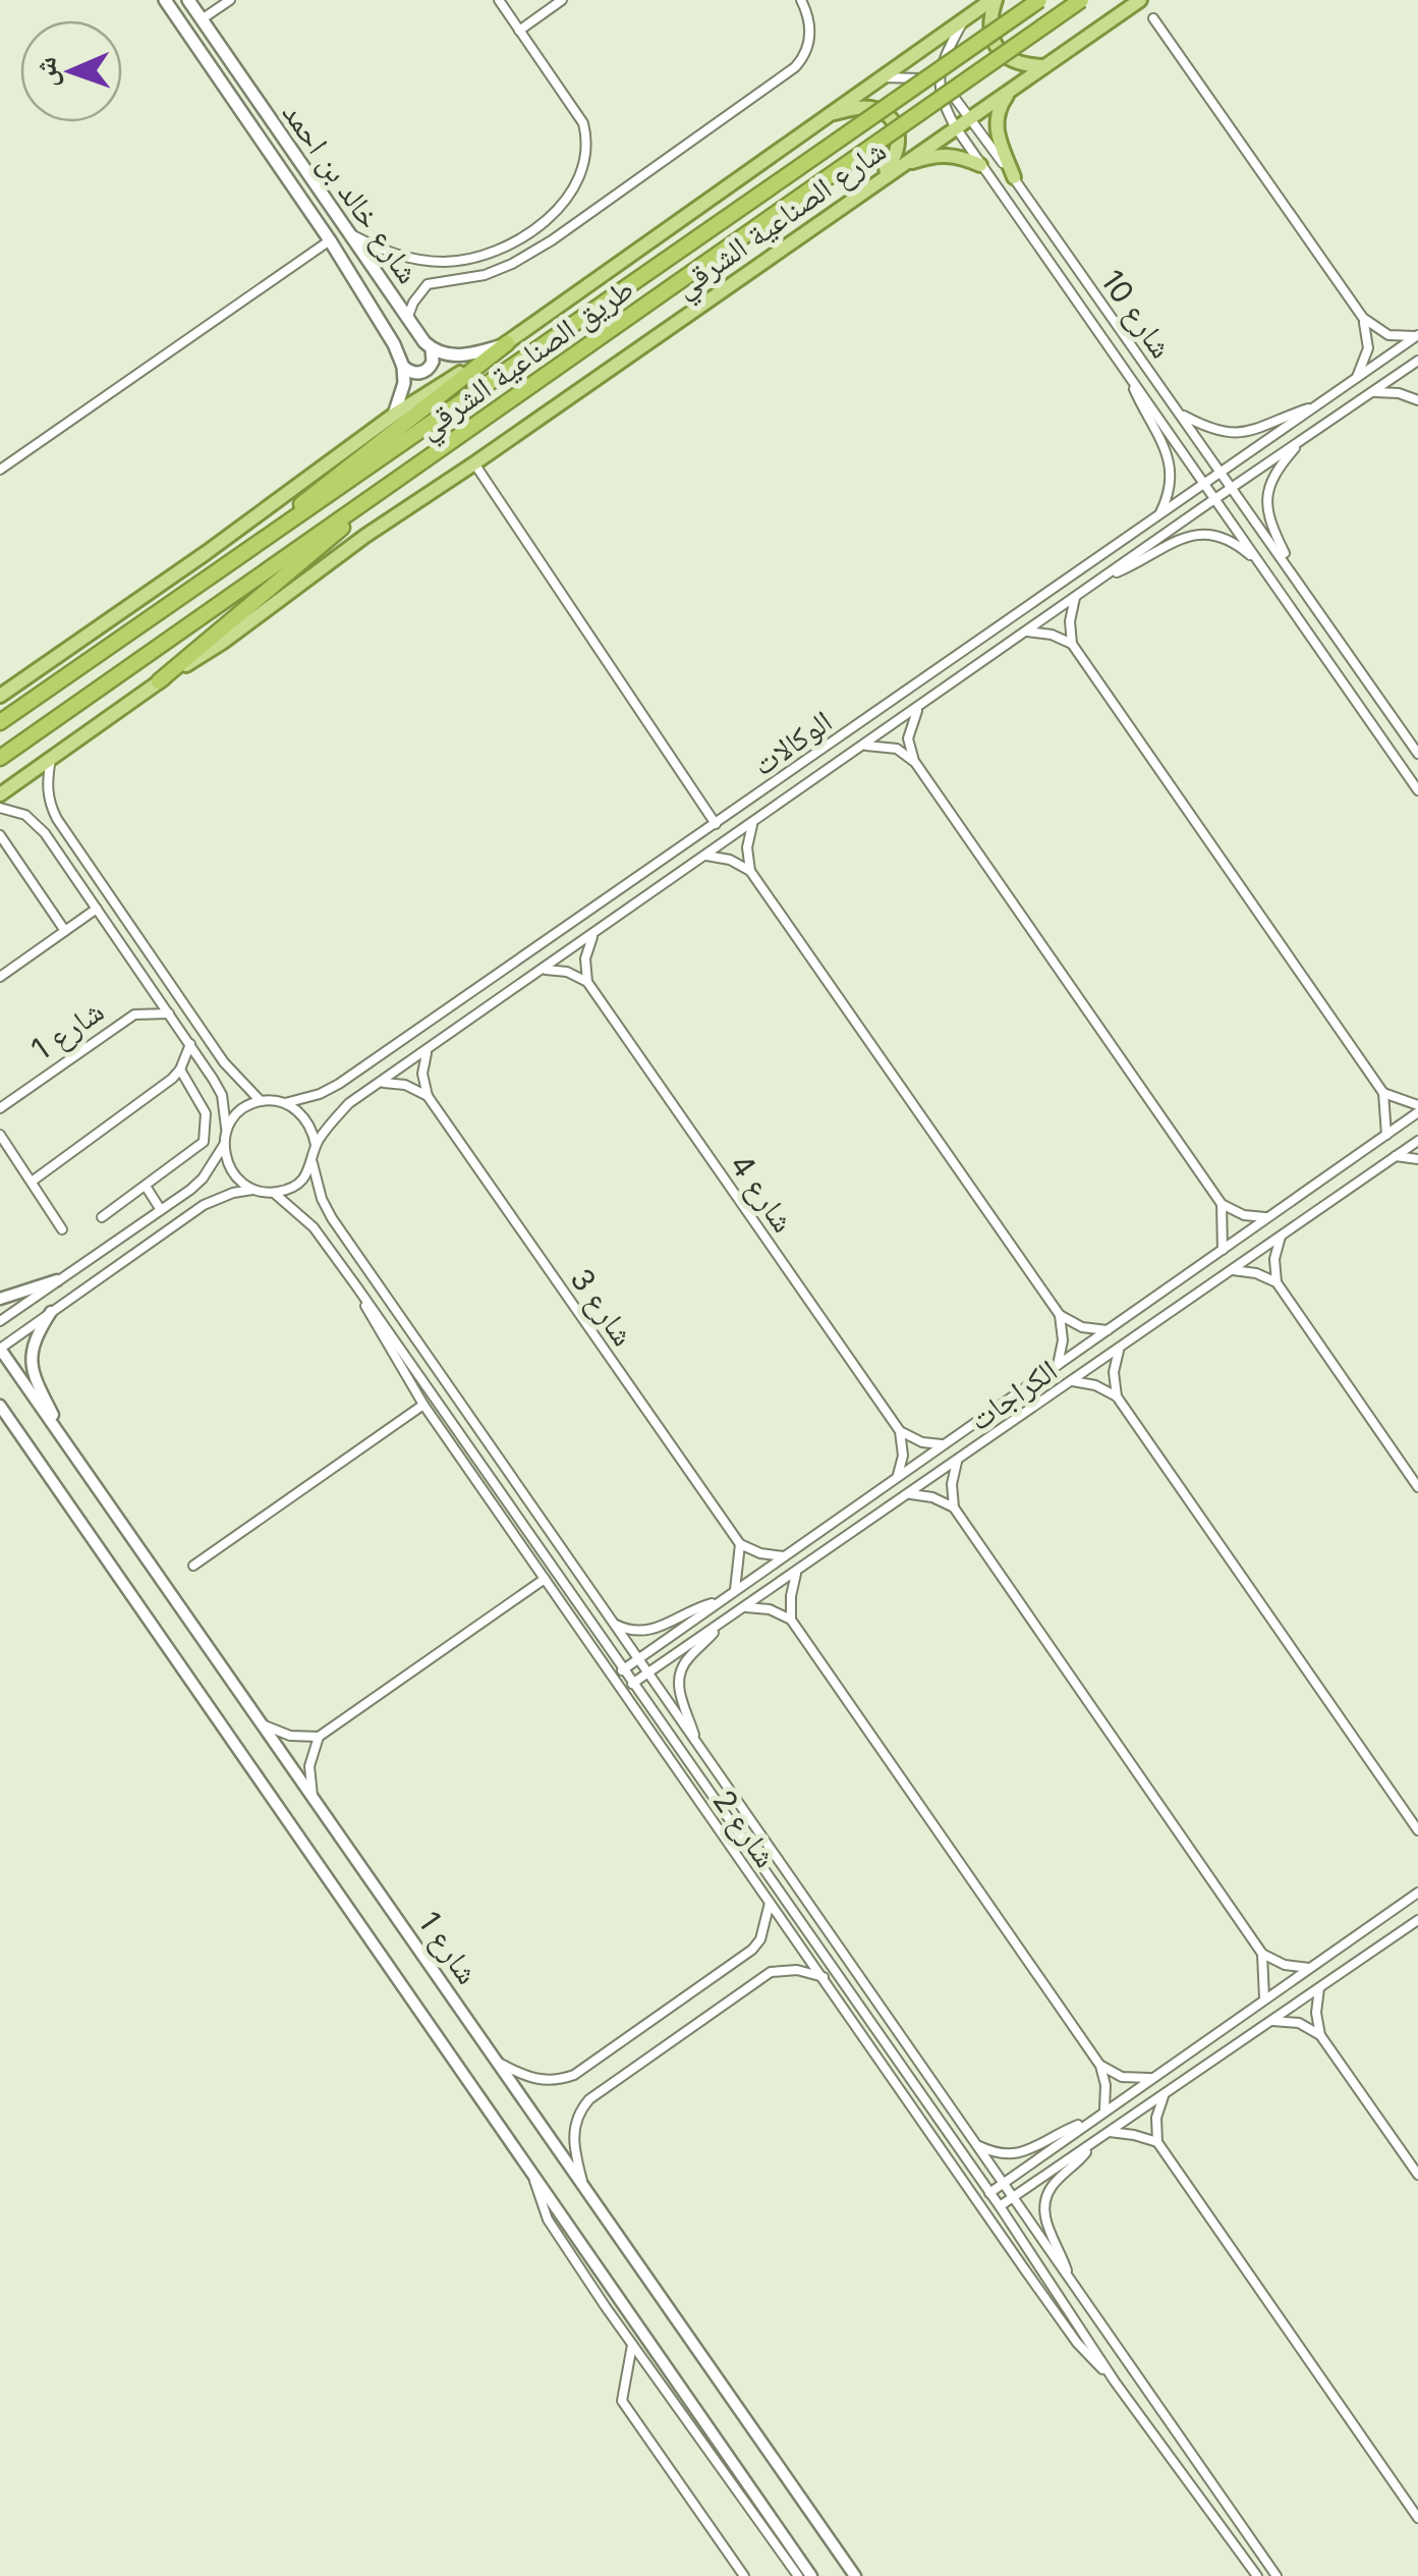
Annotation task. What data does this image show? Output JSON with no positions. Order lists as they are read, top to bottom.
{
  "streets": {
    "highway": ["طريق الصناعية الشرقي"],
    "main road": ["شارع خالد بن احمد", "شارع الصناعية الشرقي"],
    "street": [
      "شارع 10",
      "الوكالات",
      "شارع 1",
      "شارع 4",
      "شارع 3",
      "الكراجات",
      "شارع 2"
    ]
  },
  "crossings": [
    ["شارع الصناعية الشرقي", "شارع 10"],
    ["شارع 10", "الوكالات"],
    ["الوكالات", "شارع 2"],
    ["الكراجات", "شارع 2"]
  ],
  "north": "left"
}
